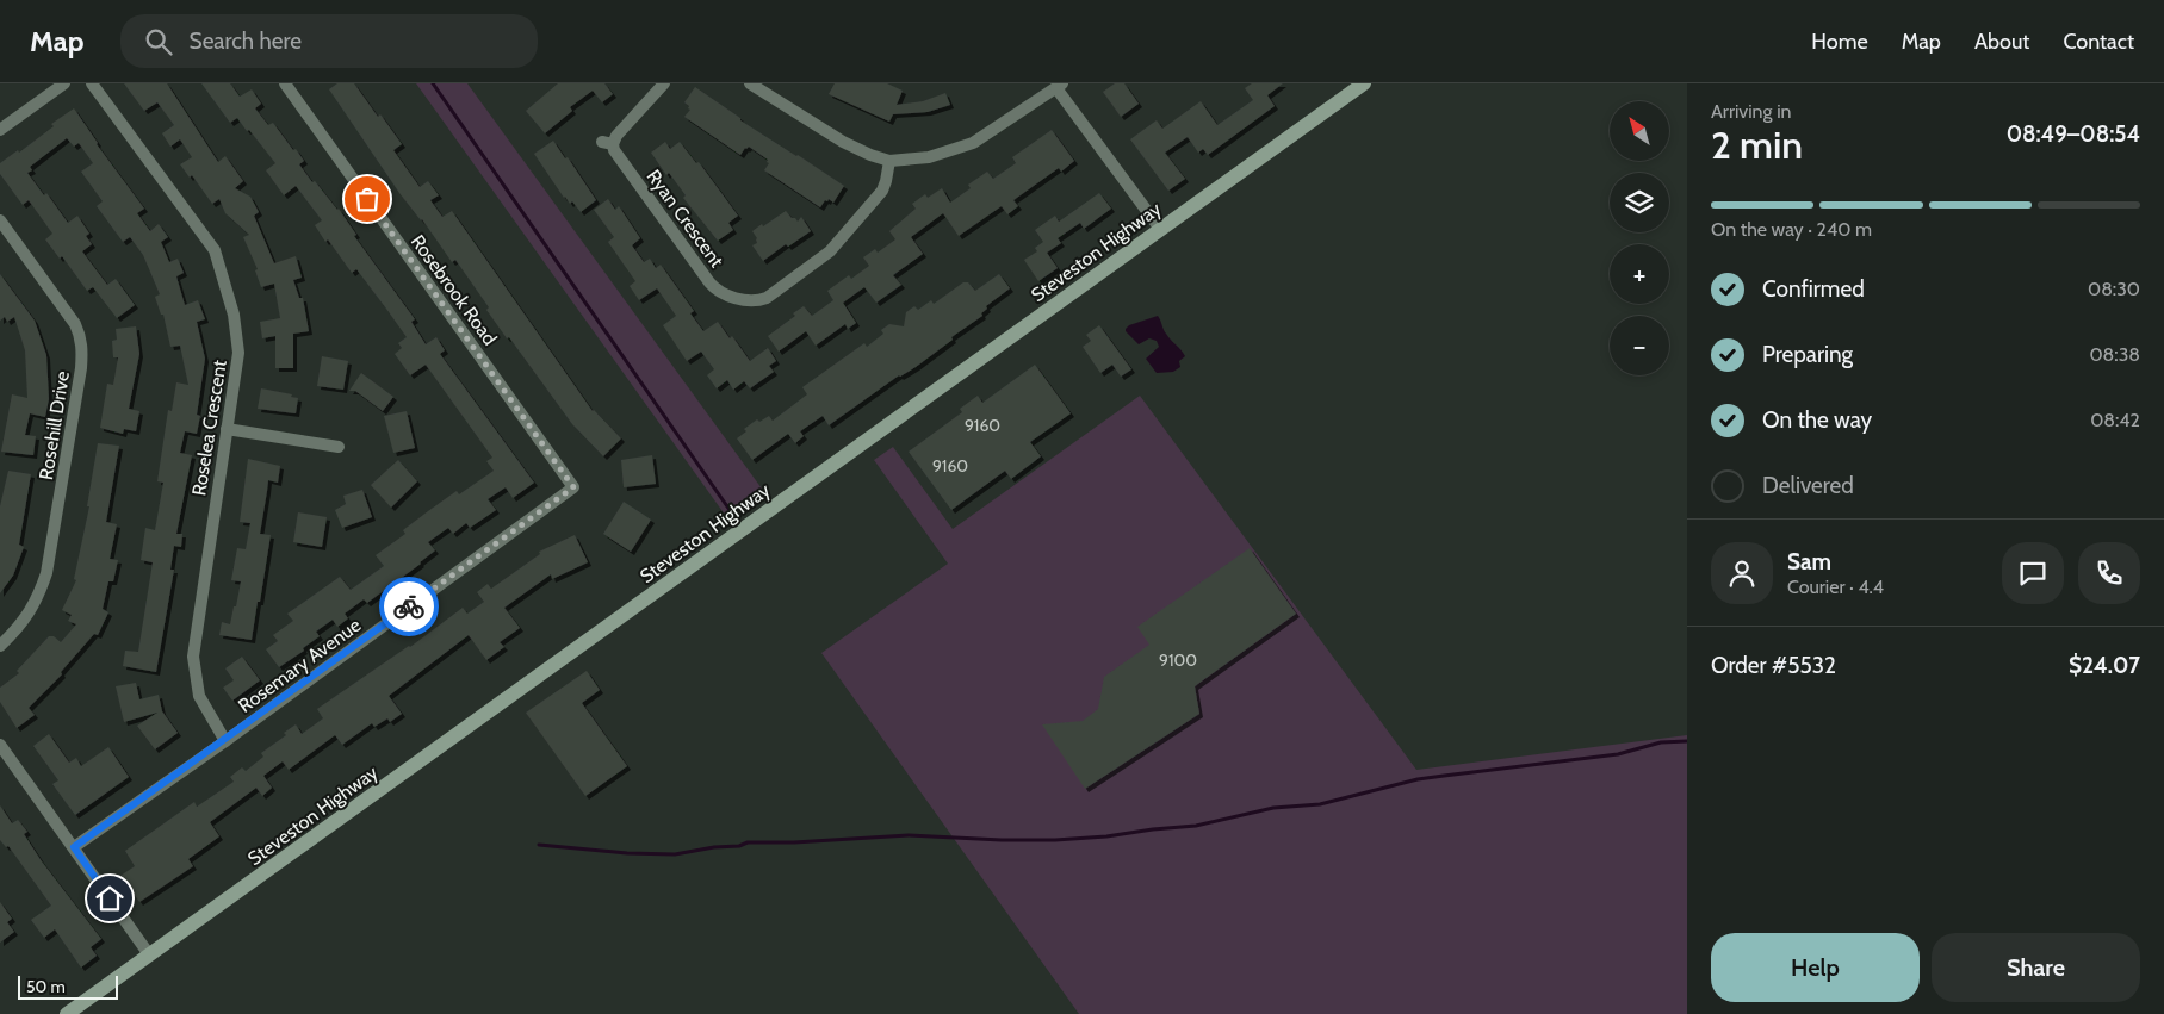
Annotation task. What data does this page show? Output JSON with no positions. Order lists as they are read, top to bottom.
{
  "streets": {
    "main road": ["Steveston Highway"],
    "street": [
      "Ryan Crescent",
      "Rosebrook Road",
      "Rosehill Drive",
      "Roselea Crescent",
      "Rosemary Avenue"
    ]
  },
  "crossings": [
    ["Rosebrook Road", "Rosemary Avenue"],
    ["Roselea Crescent", "Rosemary Avenue"]
  ],
  "house_numbers": ["9160", "9160", "9100"],
  "scale_bar": "50 m",
  "north": "top left",
  "page": {
    "header": "Map",
    "search": "Search here",
    "nav": [
      "Home",
      "Map",
      "About",
      "Contact"
    ],
    "heading": ["2 min", "Arriving in", "08:49–08:54"],
    "panel": [
      "Sam",
      "Courier · 4.4",
      "Order #5532",
      "$24.07"
    ],
    "map_buttons": ["+", "−"],
    "bar": "On the way · 240 m",
    "list": [
      ["Confirmed", "08:30"],
      ["Preparing", "08:38"],
      ["On the way", "08:42"],
      "Delivered"
    ],
    "buttons": ["Help", "Share"],
    "scale": "50 m"
  }
}
